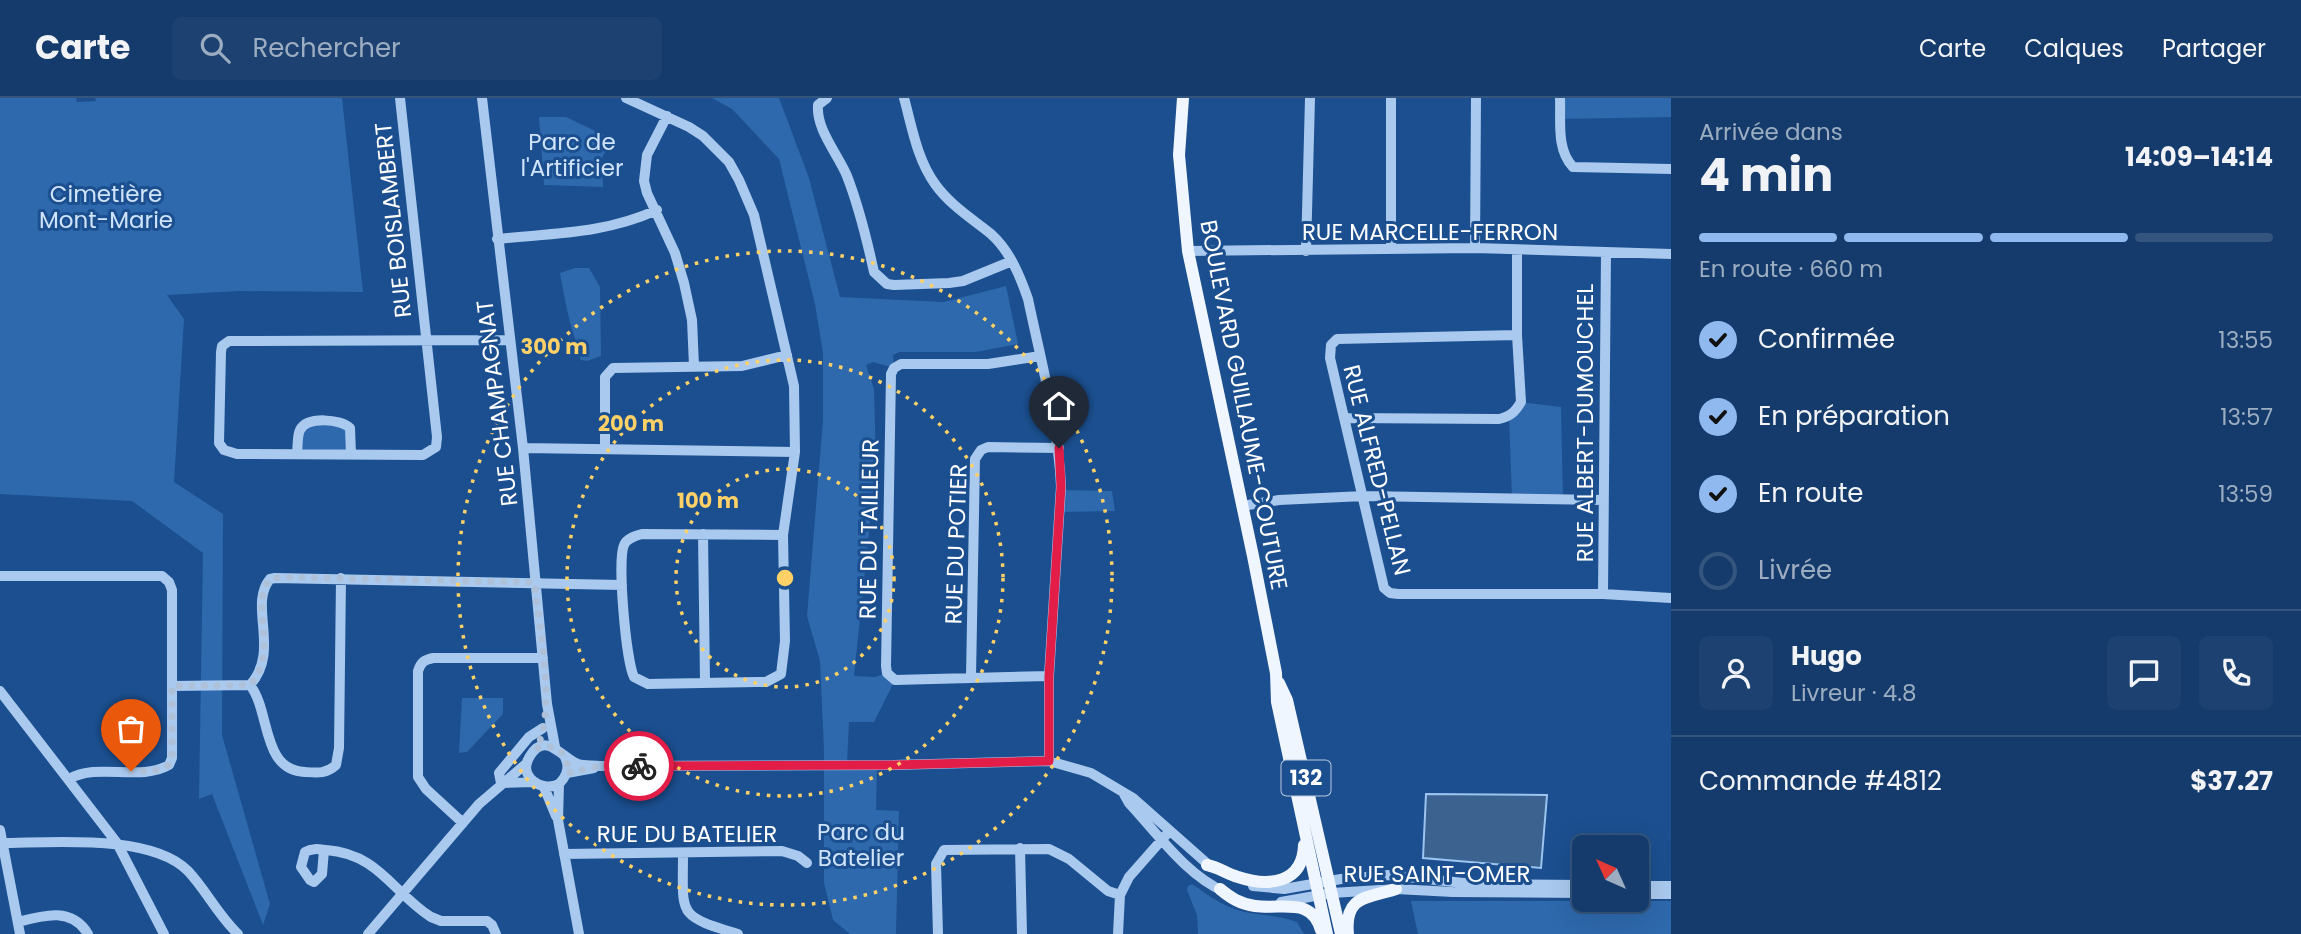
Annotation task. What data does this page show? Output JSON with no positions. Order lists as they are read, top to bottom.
{
  "streets": {
    "main road": ["BOULEVARD GUILLAUME-COUTURE", "132"],
    "street": [
      "RUE BOISLAMBERT",
      "RUE MARCELLE-FERRON",
      "RUE CHAMPAGNAT",
      "RUE ALBERT-DUMOUCHEL",
      "RUE ALFRED-PELLAN",
      "RUE DU TAILLEUR",
      "RUE DU POTIER",
      "RUE DU BATELIER",
      "RUE SAINT-OMER"
    ]
  },
  "crossings": [
    ["RUE MARCELLE-FERRON", "BOULEVARD GUILLAUME-COUTURE"],
    ["RUE MARCELLE-FERRON", "RUE ALBERT-DUMOUCHEL"],
    ["RUE CHAMPAGNAT", "RUE SAINT-OMER"],
    ["BOULEVARD GUILLAUME-COUTURE", "RUE SAINT-OMER"],
    ["RUE ALBERT-DUMOUCHEL", "RUE ALFRED-PELLAN"],
    ["RUE DU TAILLEUR", "RUE DU POTIER"]
  ],
  "parks": ["Parc de l'Artificier", "Cimetière Mont-Marie", "Parc du Batelier"],
  "north": "top left",
  "page": {
    "header": "Carte",
    "search": "Rechercher",
    "nav": ["Carte", "Calques", "Partager"],
    "heading": ["4 min", "Arrivée dans", "14:09–14:14"],
    "panel": [
      "Hugo",
      "Livreur · 4.8",
      "Commande #4812",
      "$37.27"
    ],
    "bar": "En route · 660 m",
    "list": [
      ["Confirmée", "13:55"],
      ["En préparation", "13:57"],
      ["En route", "13:59"],
      "Livrée"
    ]
  },
  "rings": ["300 m", "200 m", "100 m"]
}
